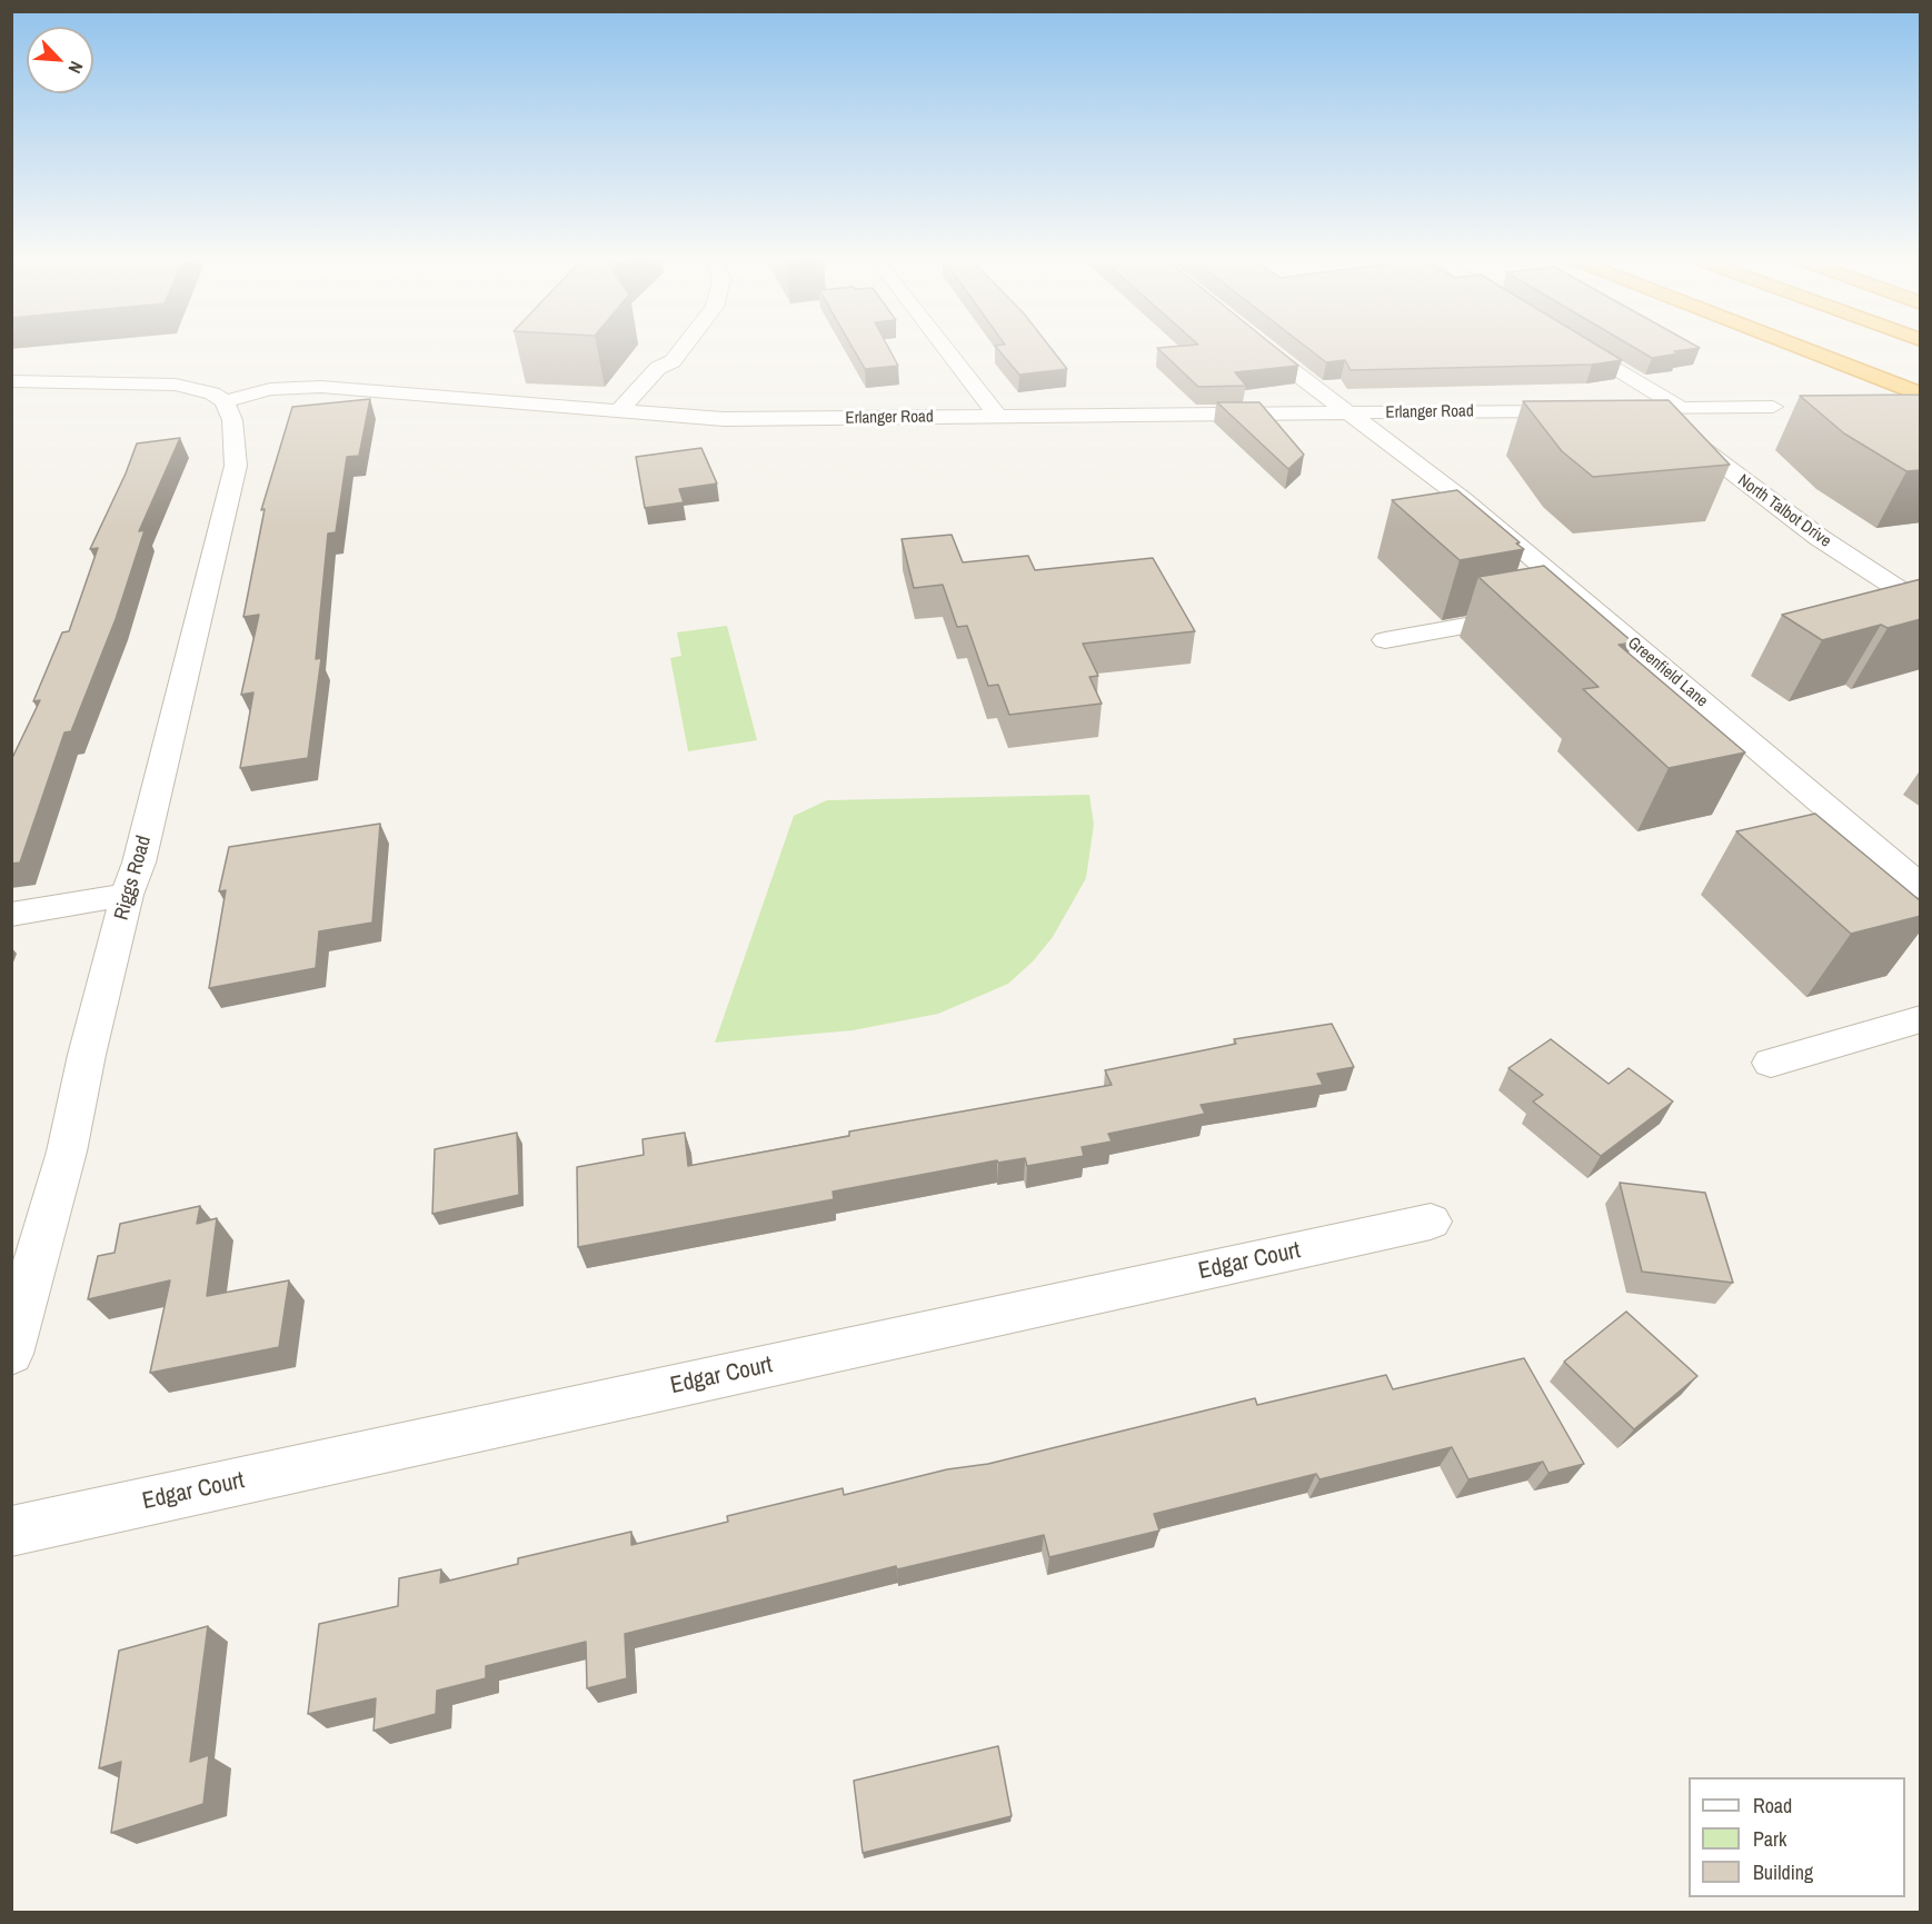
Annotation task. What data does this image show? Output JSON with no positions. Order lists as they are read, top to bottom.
{
  "streets": {
    "street": [
      "Erlanger Road",
      "North Talbot Drive",
      "Greenfield Lane",
      "Riggs Road",
      "Edgar Court"
    ]
  },
  "crossings": [
    ["Erlanger Road", "North Talbot Drive"],
    ["Erlanger Road", "Greenfield Lane"],
    ["Erlanger Road", "Riggs Road"]
  ],
  "legend": ["Road", "Park", "Building"],
  "north": "bottom right"
}
